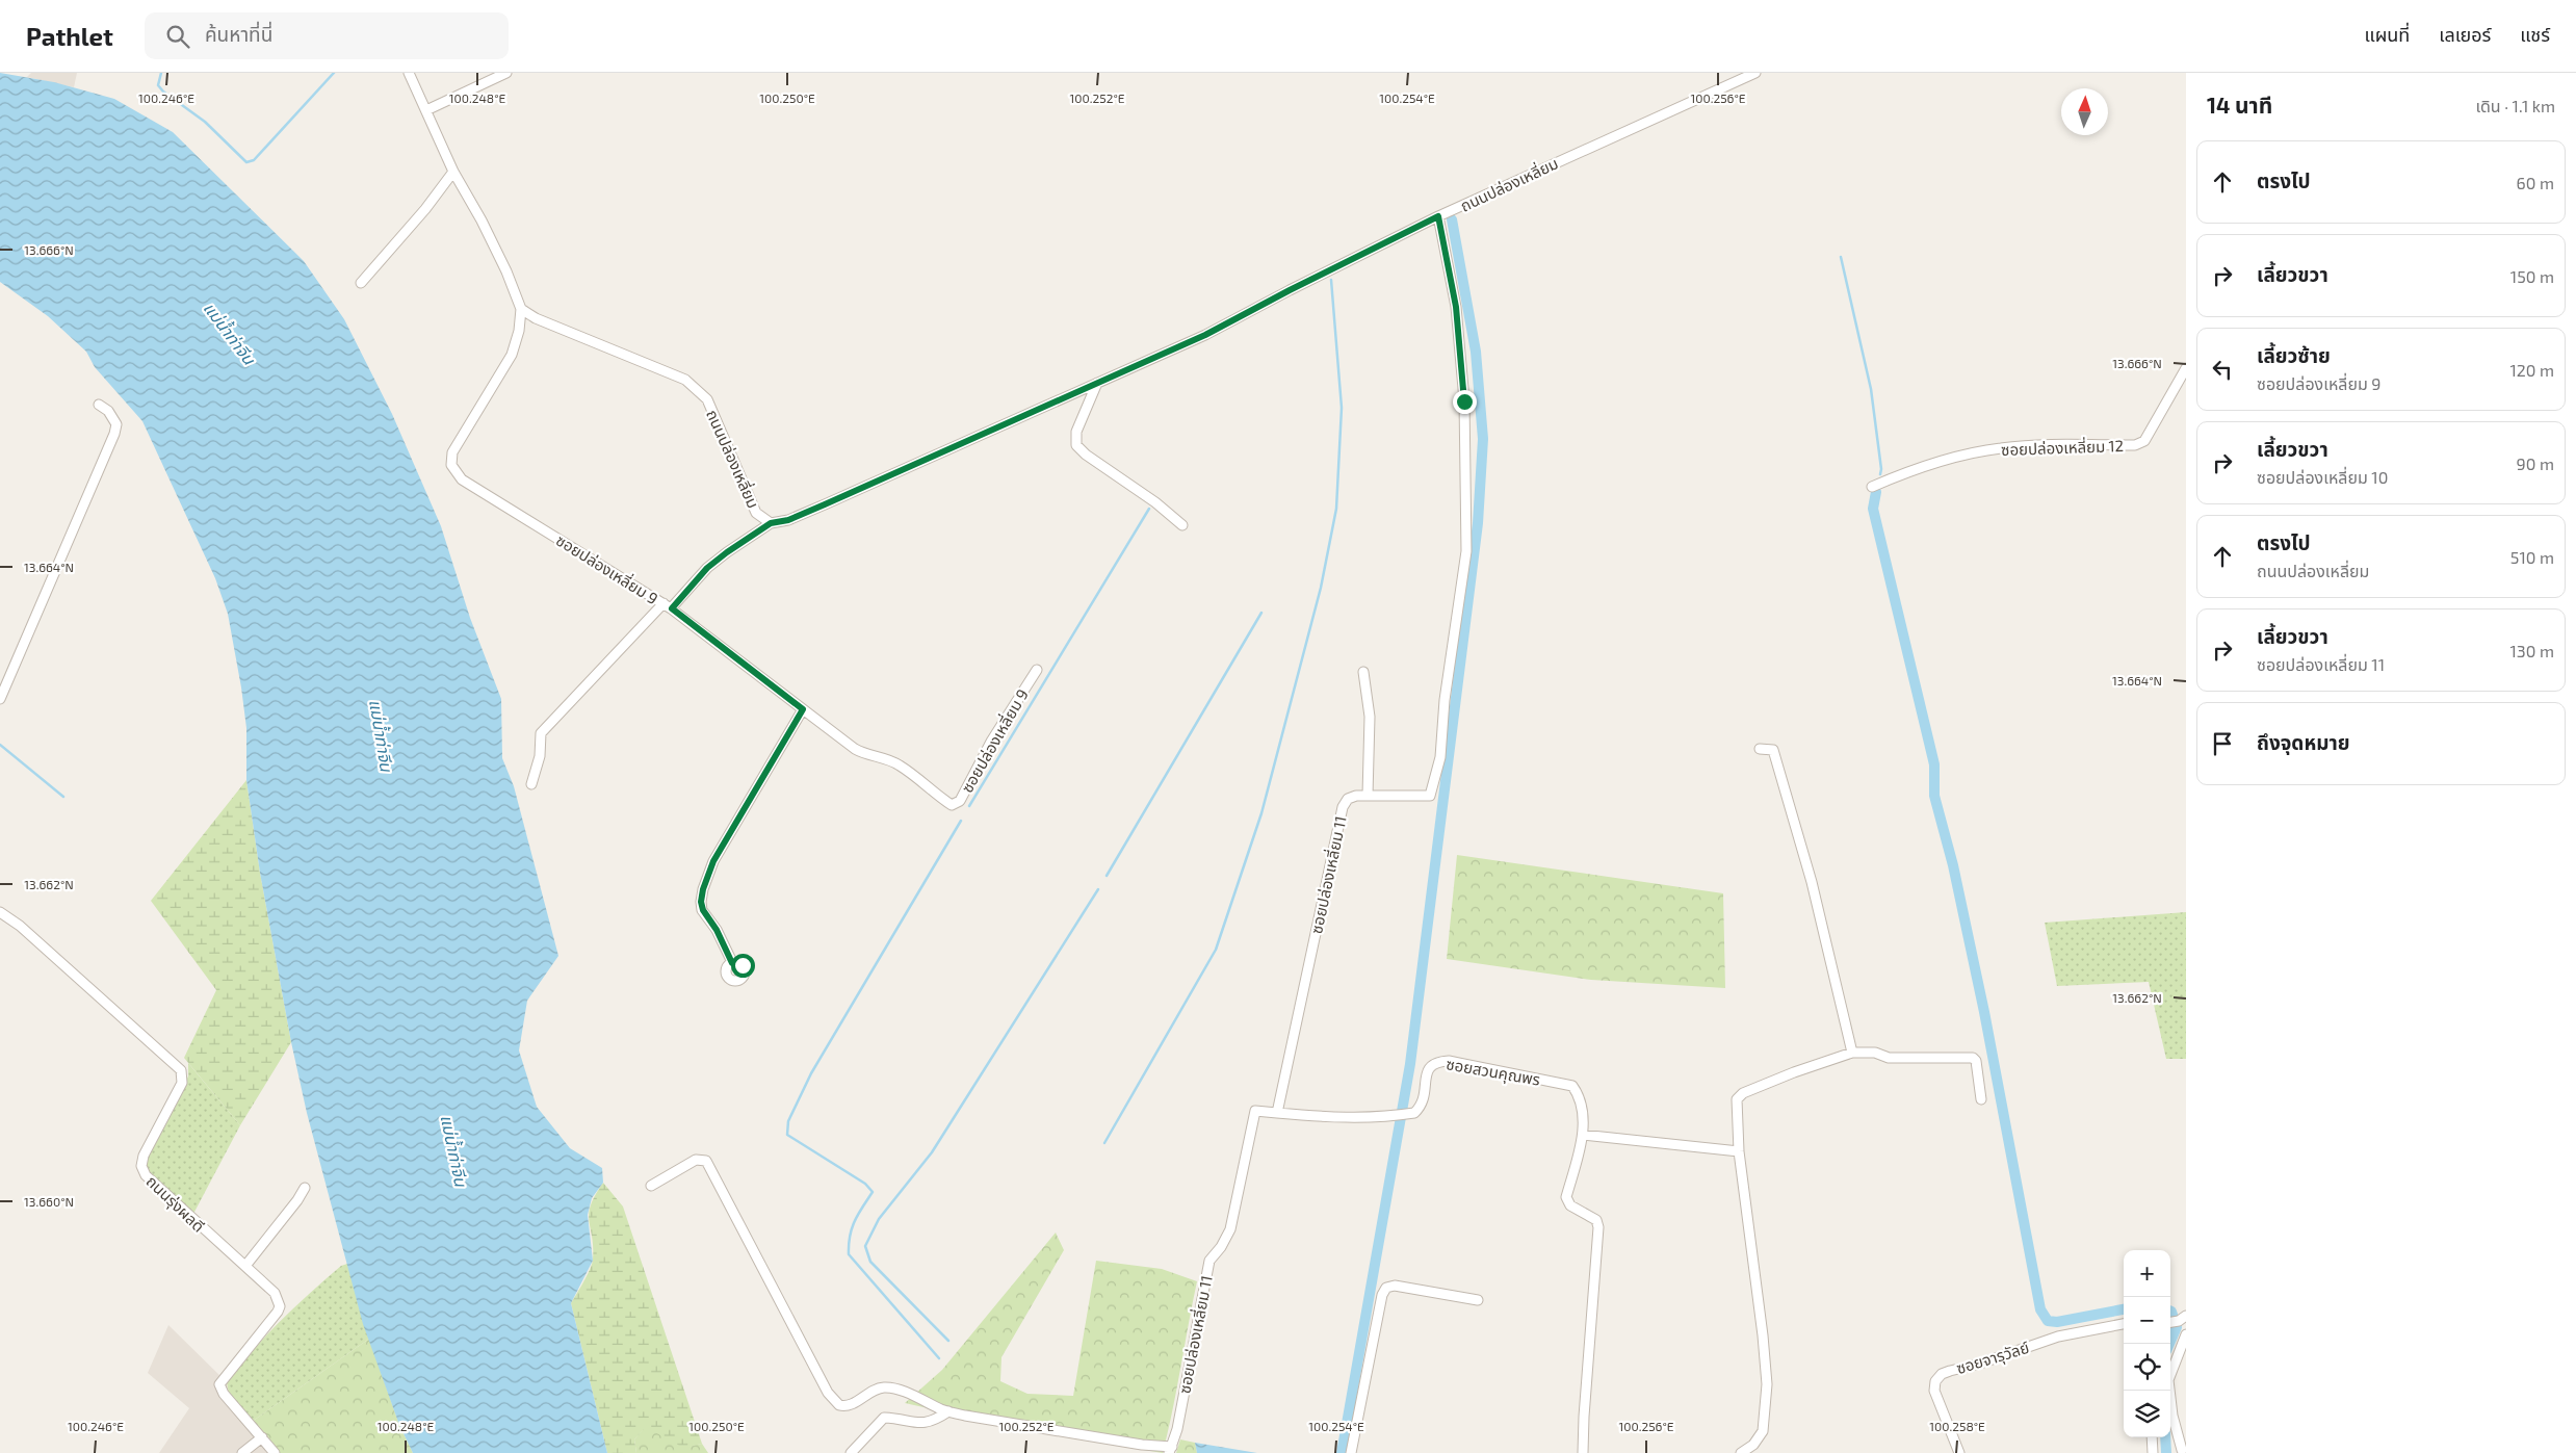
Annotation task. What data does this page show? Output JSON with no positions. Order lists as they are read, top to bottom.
{
  "streets": {
    "street": [
      "ถนนปล่องเหลี่ยม",
      "ซอยปล่องเหลี่ยม 12",
      "ซอยปล่องเหลี่ยม 9",
      "ซอยปล่องเหลี่ยม 11",
      "ซอยสวนคุณพร",
      "ถนนรุ่งผลดี",
      "ซอยจารุวัลย์"
    ]
  },
  "crossings": [
    ["ถนนปล่องเหลี่ยม", "ซอยปล่องเหลี่ยม 9"],
    ["ถนนปล่องเหลี่ยม", "ซอยปล่องเหลี่ยม 11"],
    ["ซอยปล่องเหลี่ยม 11", "ซอยสวนคุณพร"]
  ],
  "water": ["แม่น้ำท่าจีน"],
  "north": "top",
  "page": {
    "header": "Pathlet",
    "search": "ค้นหาที่นี่",
    "nav": ["แผนที่", "เลเยอร์", "แชร์"],
    "heading": ["14 นาที", "เดิน · 1.1 km"],
    "list": [
      ["ตรงไป", "60 m"],
      ["เลี้ยวขวา", "150 m"],
      ["เลี้ยวซ้าย", "ซอยปล่องเหลี่ยม 9", "120 m"],
      ["เลี้ยวขวา", "ซอยปล่องเหลี่ยม 10", "90 m"],
      ["ตรงไป", "ถนนปล่องเหลี่ยม", "510 m"],
      ["เลี้ยวขวา", "ซอยปล่องเหลี่ยม 11", "130 m"],
      "ถึงจุดหมาย"
    ],
    "map_buttons": ["+", "−"]
  },
  "coordinates": [
    "100.246°E",
    "100.248°E",
    "100.250°E",
    "100.252°E",
    "100.254°E",
    "100.256°E",
    "13.666°N",
    "13.664°N",
    "13.662°N",
    "13.660°N",
    "100.258°E"
  ]
}
